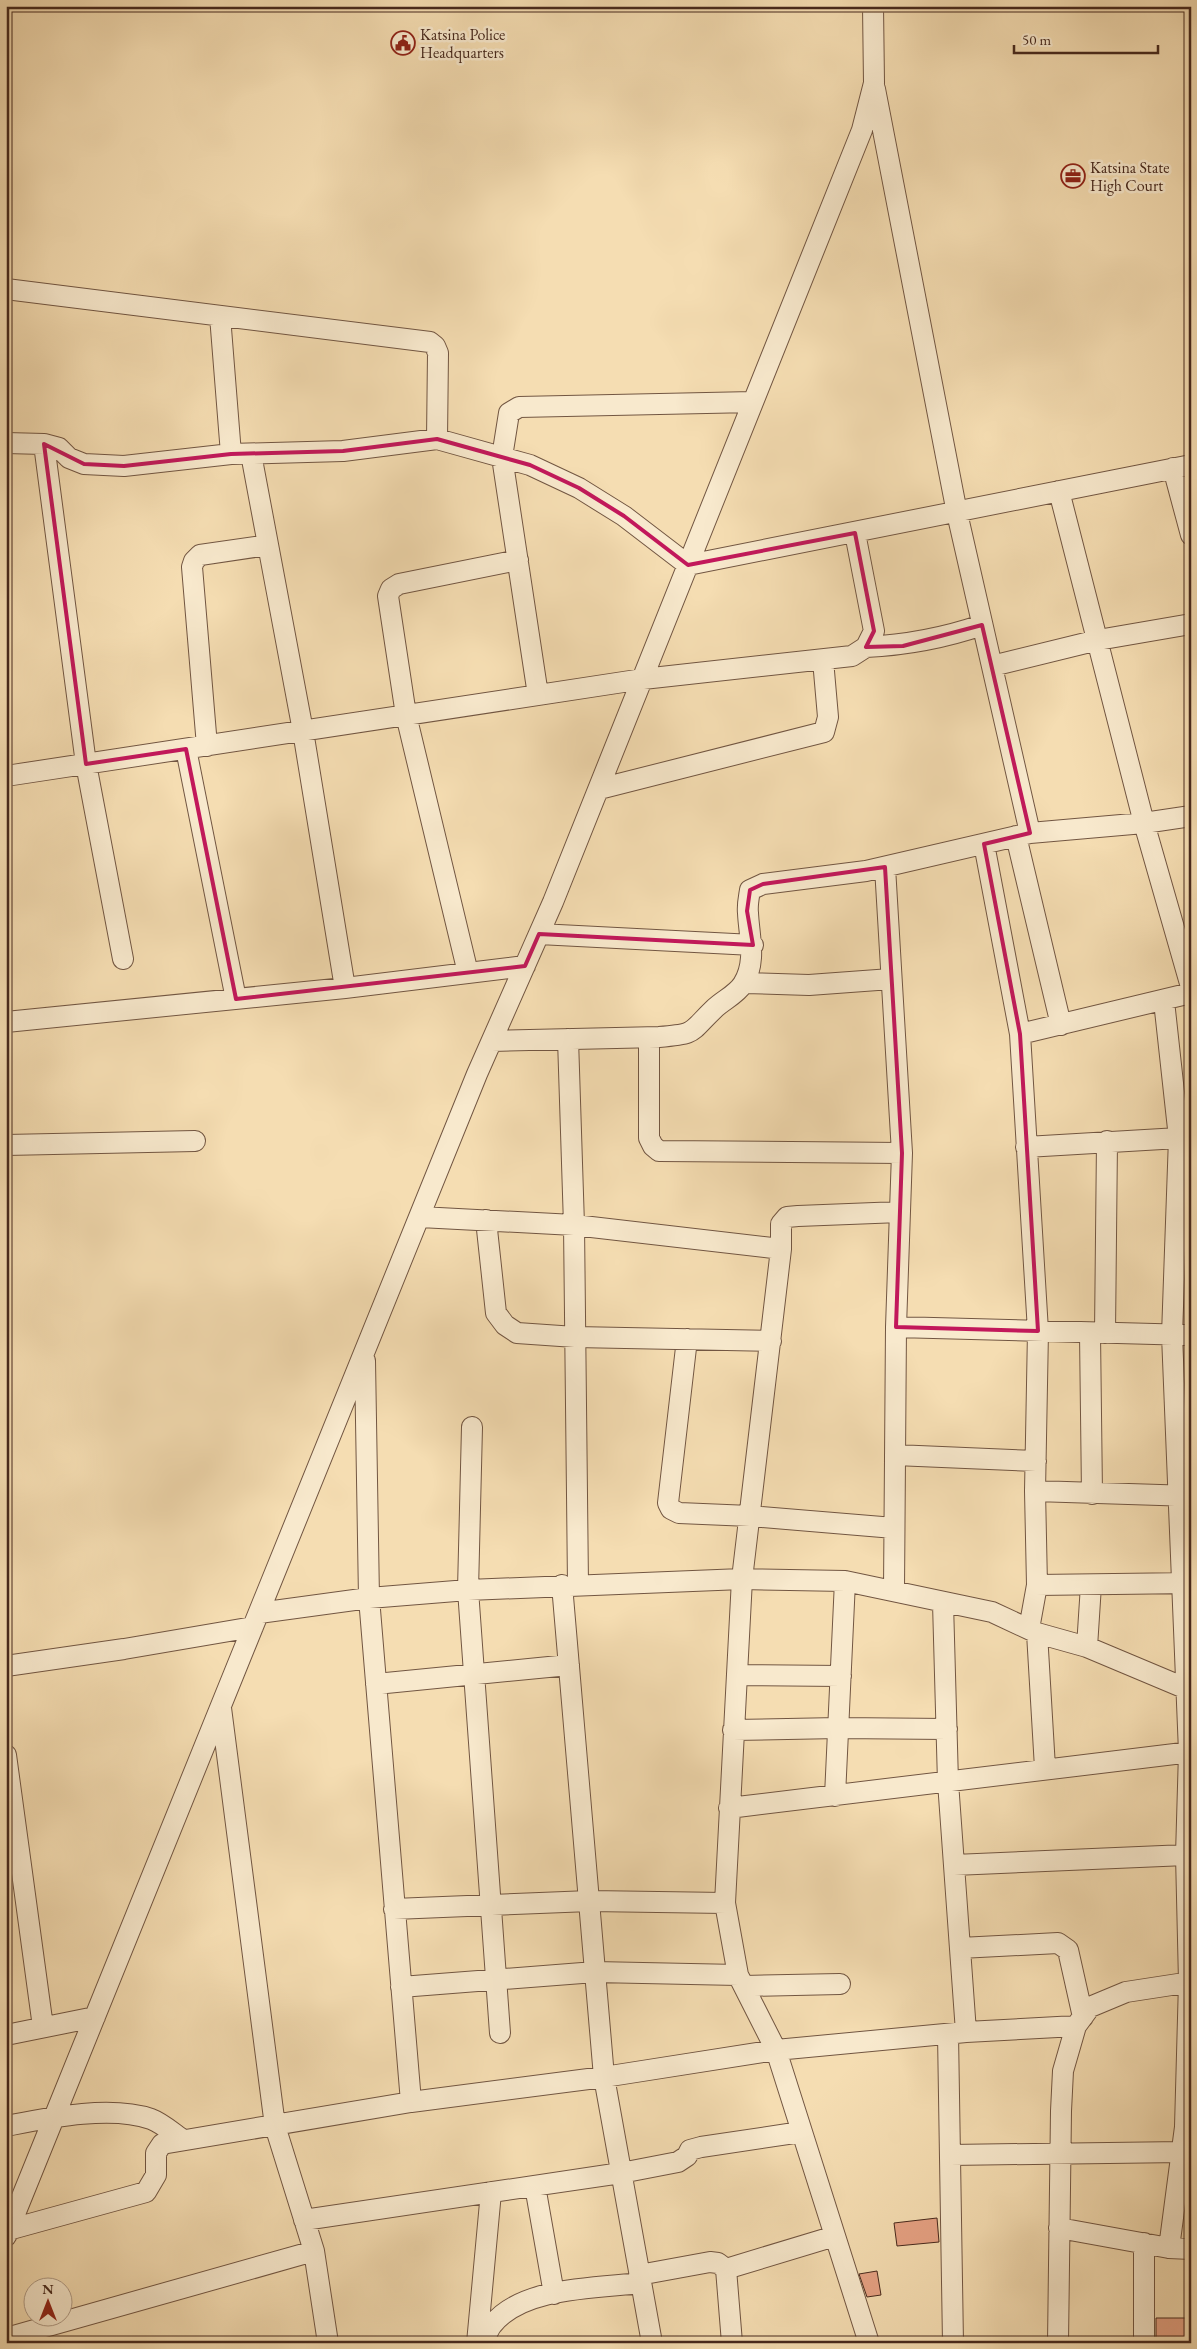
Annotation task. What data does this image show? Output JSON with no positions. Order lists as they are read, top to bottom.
{
  "places": {
    "public building": ["Katsina Police Headquarters"],
    "office": ["Katsina State High Court"]
  },
  "scale_bar": "50 m",
  "north": "top"
}
